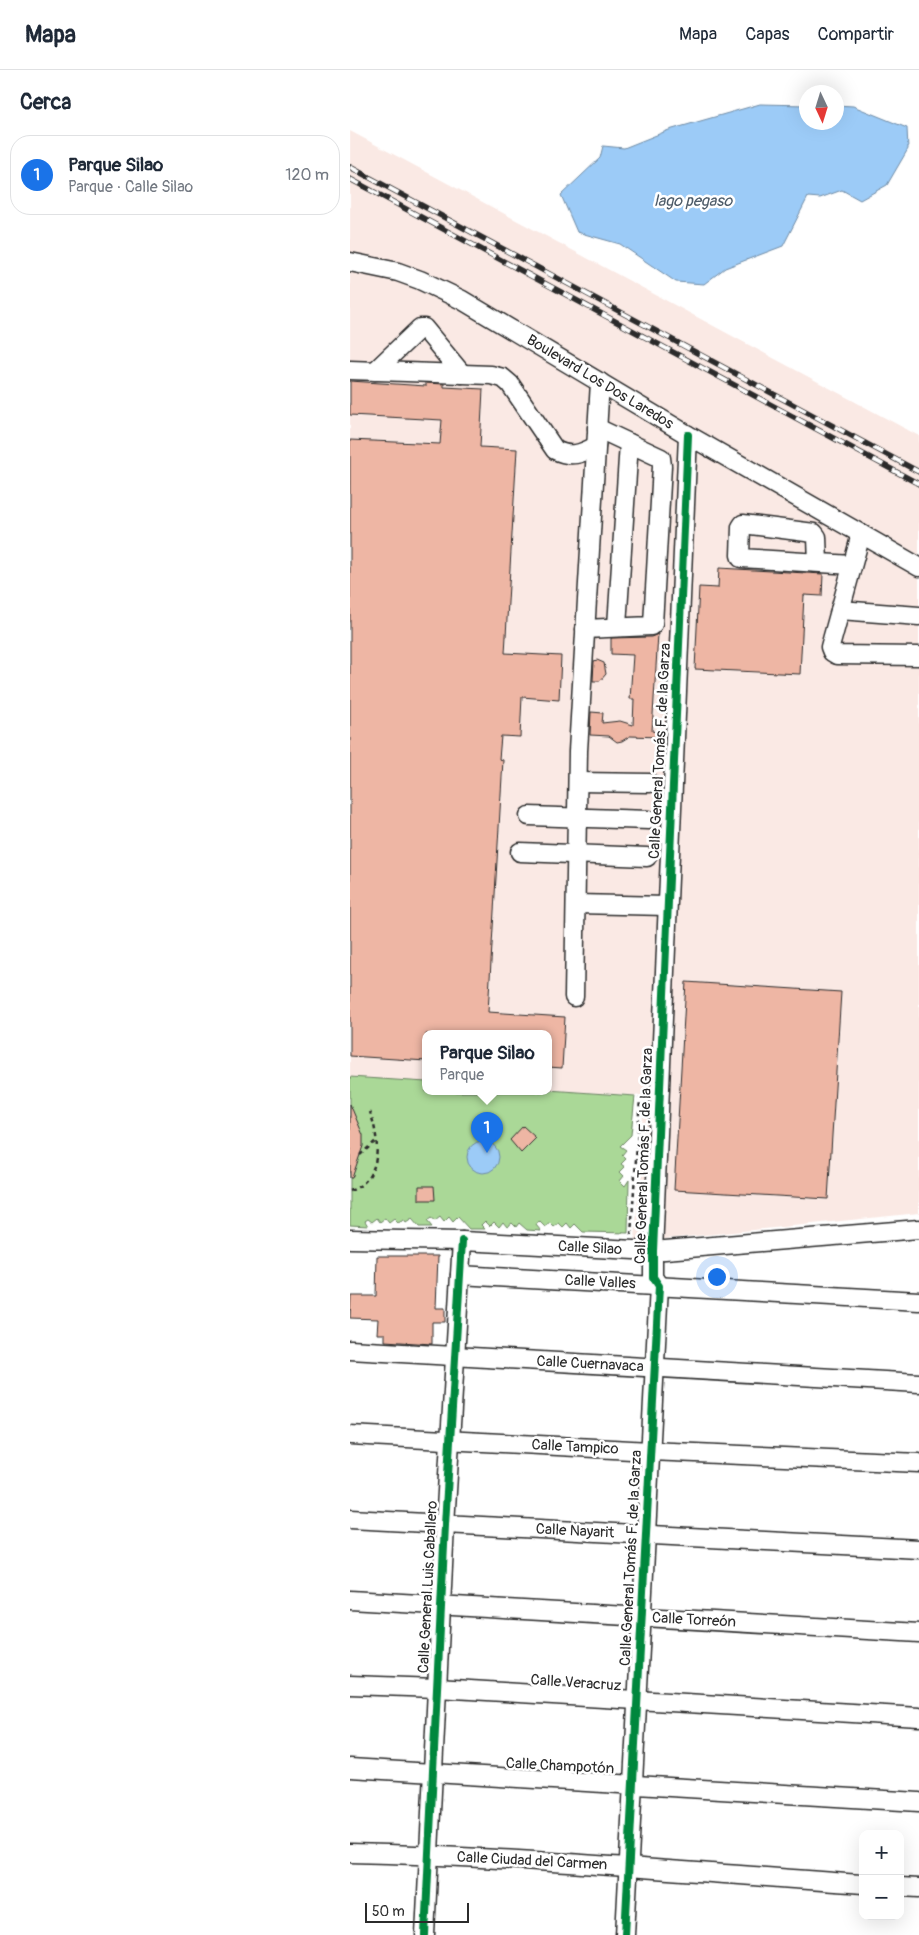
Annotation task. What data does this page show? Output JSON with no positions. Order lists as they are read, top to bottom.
{
  "streets": {
    "street": [
      "Boulevard Los Dos Laredos",
      "Calle General Tomás F. de la Garza",
      "Calle Silao",
      "Calle Valles",
      "Calle Cuernavaca",
      "Calle Tampico",
      "Calle Nayarit",
      "Calle General Luis Caballero",
      "Calle Torreón",
      "Calle Veracruz",
      "Calle Champotón",
      "Calle Ciudad del Carmen"
    ]
  },
  "crossings": [
    ["Boulevard Los Dos Laredos", "Calle General Tomás F. de la Garza"],
    ["Calle General Tomás F. de la Garza", "Calle Silao"],
    ["Calle General Tomás F. de la Garza", "Calle Valles"],
    ["Calle General Tomás F. de la Garza", "Calle Cuernavaca"],
    ["Calle General Tomás F. de la Garza", "Calle Tampico"],
    ["Calle General Tomás F. de la Garza", "Calle Nayarit"],
    ["Calle General Tomás F. de la Garza", "Calle Torreón"],
    ["Calle General Tomás F. de la Garza", "Calle Veracruz"],
    ["Calle General Tomás F. de la Garza", "Calle Champotón"],
    ["Calle General Tomás F. de la Garza", "Calle Ciudad del Carmen"],
    ["Calle Silao", "Calle General Luis Caballero"],
    ["Calle Valles", "Calle General Luis Caballero"],
    ["Calle Cuernavaca", "Calle General Luis Caballero"],
    ["Calle Tampico", "Calle General Luis Caballero"],
    ["Calle Nayarit", "Calle General Luis Caballero"],
    ["Calle General Luis Caballero", "Calle Torreón"],
    ["Calle General Luis Caballero", "Calle Veracruz"],
    ["Calle General Luis Caballero", "Calle Champotón"],
    ["Calle General Luis Caballero", "Calle Ciudad del Carmen"]
  ],
  "water": ["lago pegaso"],
  "scale_bar": "50 m",
  "north": "bottom",
  "page": {
    "header": "Mapa",
    "nav": ["Mapa", "Capas", "Compartir"],
    "heading": "Cerca",
    "list": [
      {
        "mark": "1",
        "name": "Parque Silao",
        "note": "Parque · Calle Silao",
        "value": "120 m"
      }
    ],
    "popup": ["Parque Silao", "Parque"],
    "pins": "1",
    "map_buttons": ["+", "−"],
    "scale": "50 m"
  }
}
